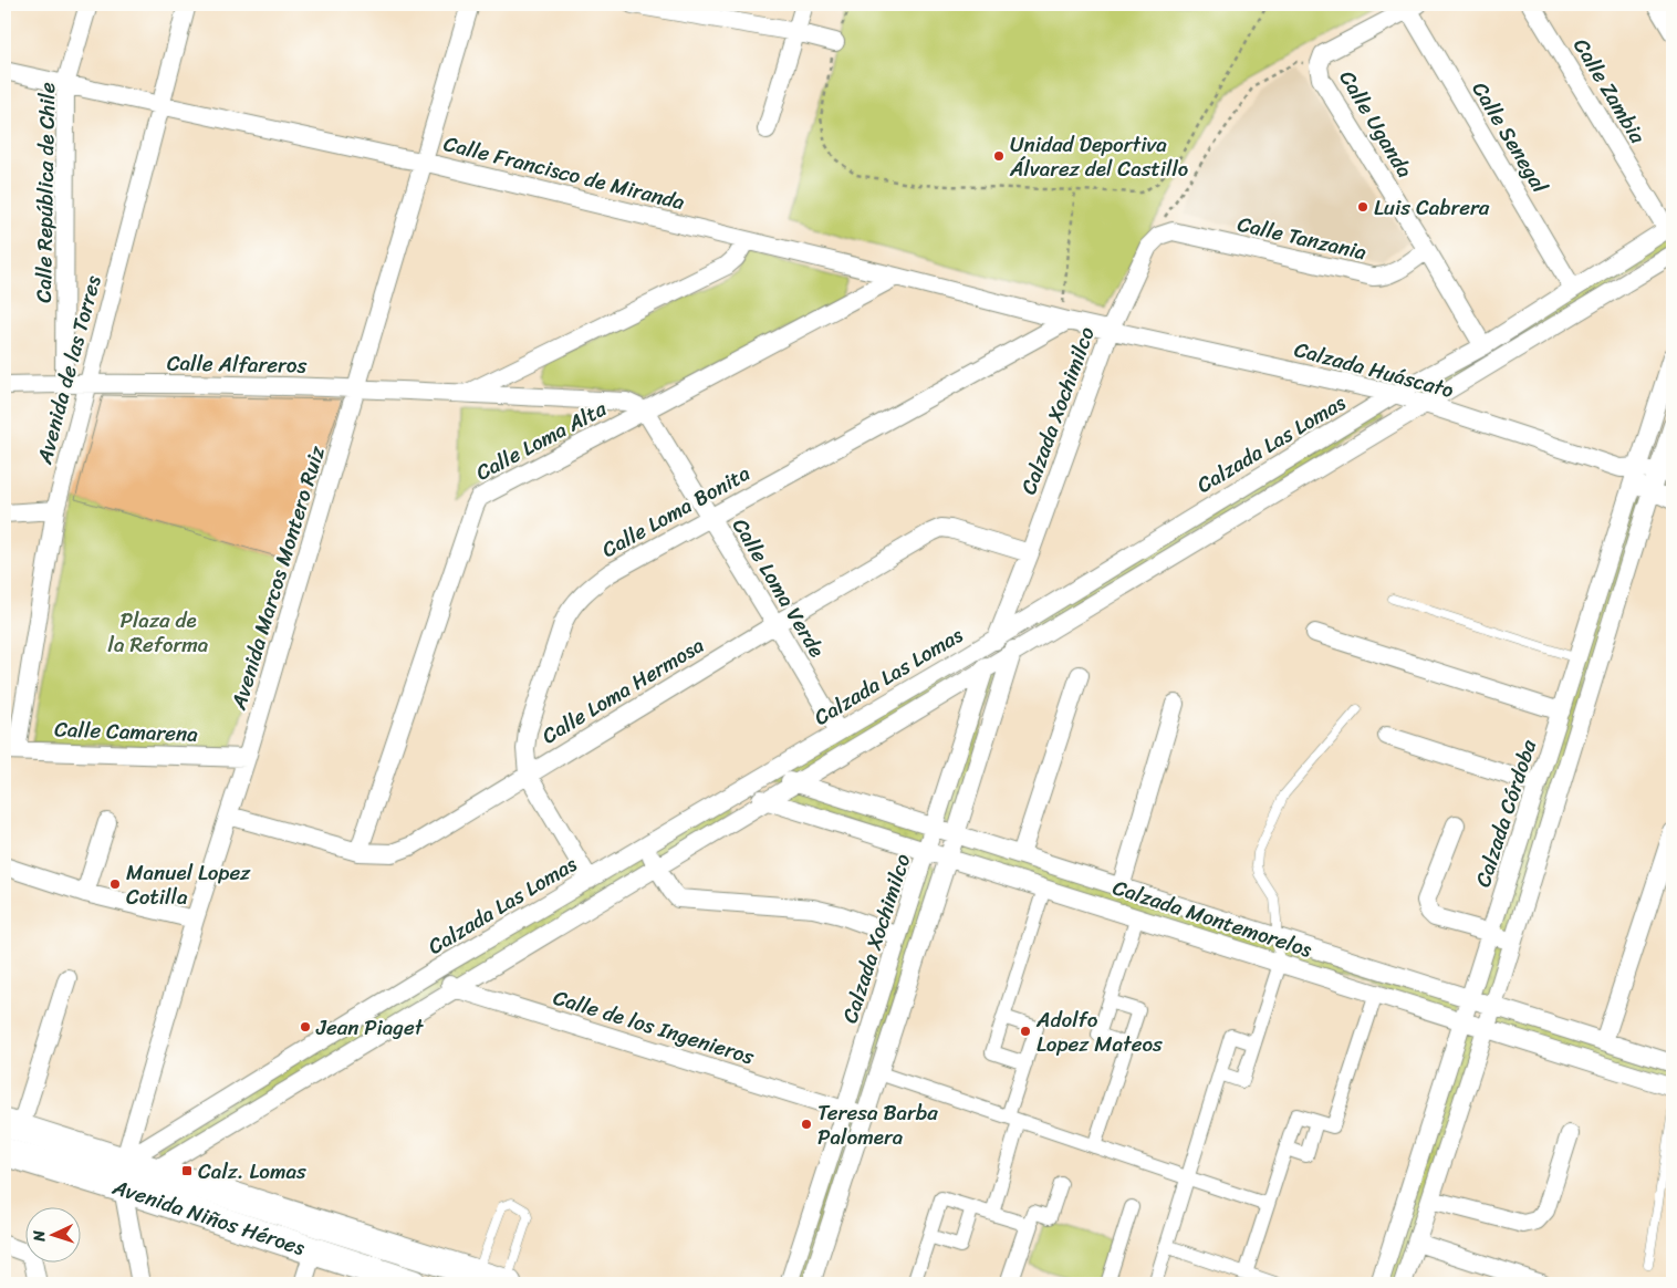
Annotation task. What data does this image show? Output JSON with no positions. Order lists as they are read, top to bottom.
{
  "streets": {
    "main road": ["Avenida Niños Héroes"],
    "street": [
      "Calle Zambia",
      "Calle Uganda",
      "Calle Senegal",
      "Calle Francisco de Miranda",
      "Calle República de Chile",
      "Calle Tanzania",
      "Calle Alfareros",
      "Avenida de las Torres",
      "Calzada Huáscato",
      "Calzada Xochimilco",
      "Calle Loma Alta",
      "Calzada Las Lomas",
      "Calle Loma Bonita",
      "Avenida Marcos Montero Ruiz",
      "Calle Loma Verde",
      "Calle Loma Hermosa",
      "Calle Camarena",
      "Calzada Córdoba",
      "Calzada Montemorelos",
      "Calle de los Ingenieros"
    ]
  },
  "crossings": [
    ["Calle Zambia", "Calzada Las Lomas"],
    ["Calle Uganda", "Calle Tanzania"],
    ["Calle Uganda", "Calzada Las Lomas"],
    ["Calle Senegal", "Calzada Las Lomas"],
    ["Calle Francisco de Miranda", "Calle República de Chile"],
    ["Calle Francisco de Miranda", "Calle Alfareros"],
    ["Calle Francisco de Miranda", "Avenida de las Torres"],
    ["Calle Francisco de Miranda", "Calzada Huáscato"],
    ["Calle Francisco de Miranda", "Calzada Xochimilco"],
    ["Calle Francisco de Miranda", "Calle Loma Alta"],
    ["Calle Francisco de Miranda", "Calle Loma Bonita"],
    ["Calle Francisco de Miranda", "Avenida Marcos Montero Ruiz"],
    ["Calle República de Chile", "Calle Alfareros"],
    ["Calle Tanzania", "Calzada Xochimilco"],
    ["Calle Alfareros", "Avenida de las Torres"],
    ["Calle Alfareros", "Calle Loma Alta"],
    ["Calle Alfareros", "Avenida Marcos Montero Ruiz"],
    ["Calle Alfareros", "Calle Loma Verde"],
    ["Avenida de las Torres", "Calle Camarena"],
    ["Calzada Huáscato", "Calzada Xochimilco"],
    ["Calzada Huáscato", "Calzada Las Lomas"],
    ["Calzada Huáscato", "Calzada Córdoba"],
    ["Calzada Xochimilco", "Calzada Las Lomas"],
    ["Calzada Xochimilco", "Calle Loma Hermosa"],
    ["Calzada Xochimilco", "Calzada Montemorelos"],
    ["Calzada Xochimilco", "Calle de los Ingenieros"],
    ["Calle Loma Alta", "Calle Loma Verde"],
    ["Calle Loma Alta", "Calle Loma Hermosa"],
    ["Calzada Las Lomas", "Calle Loma Bonita"],
    ["Calzada Las Lomas", "Avenida Marcos Montero Ruiz"],
    ["Calzada Las Lomas", "Calle Loma Verde"],
    ["Calzada Las Lomas", "Calzada Montemorelos"],
    ["Calzada Las Lomas", "Avenida Niños Héroes"],
    ["Calle Loma Bonita", "Calle Loma Verde"],
    ["Calle Loma Bonita", "Calle Loma Hermosa"],
    ["Avenida Marcos Montero Ruiz", "Calle Loma Hermosa"],
    ["Avenida Marcos Montero Ruiz", "Calle Camarena"],
    ["Avenida Marcos Montero Ruiz", "Avenida Niños Héroes"],
    ["Calle Loma Verde", "Calle Loma Hermosa"],
    ["Calzada Córdoba", "Calzada Montemorelos"]
  ],
  "parks": ["Plaza de la Reforma"],
  "places": {
    "other": [
      "Unidad Deportiva Álvarez del Castillo",
      "Luis Cabrera",
      "Manuel Lopez Cotilla",
      "Jean Piaget",
      "Adolfo Lopez Mateos",
      "Teresa Barba Palomera"
    ],
    "transit": ["Calz. Lomas"]
  },
  "north": "left"
}
